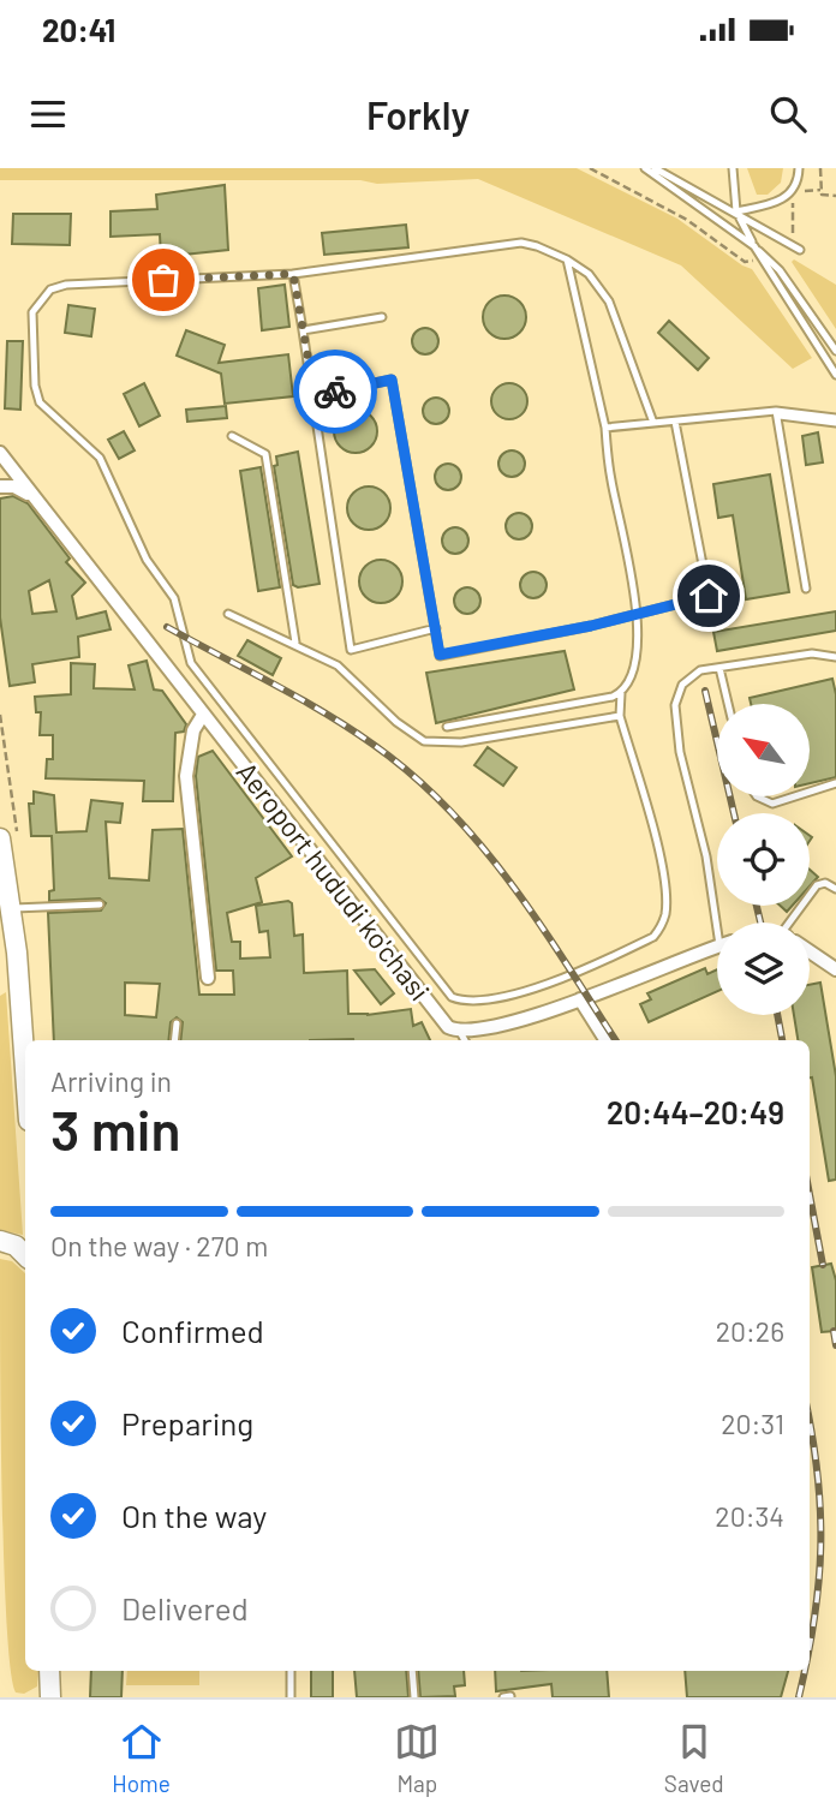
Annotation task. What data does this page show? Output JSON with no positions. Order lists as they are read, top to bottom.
{
  "streets": {
    "street": ["Aeroport hududi ko'chasi"]
  },
  "north": "top left",
  "page": {
    "status": "20:41",
    "header": "Forkly",
    "heading": ["3 min", "Arriving in", "20:44–20:49"],
    "bar": "On the way · 270 m",
    "list": [
      ["Confirmed", "20:26"],
      ["Preparing", "20:31"],
      ["On the way", "20:34"],
      "Delivered"
    ],
    "tabs": ["Home", "Map", "Saved"]
  }
}
